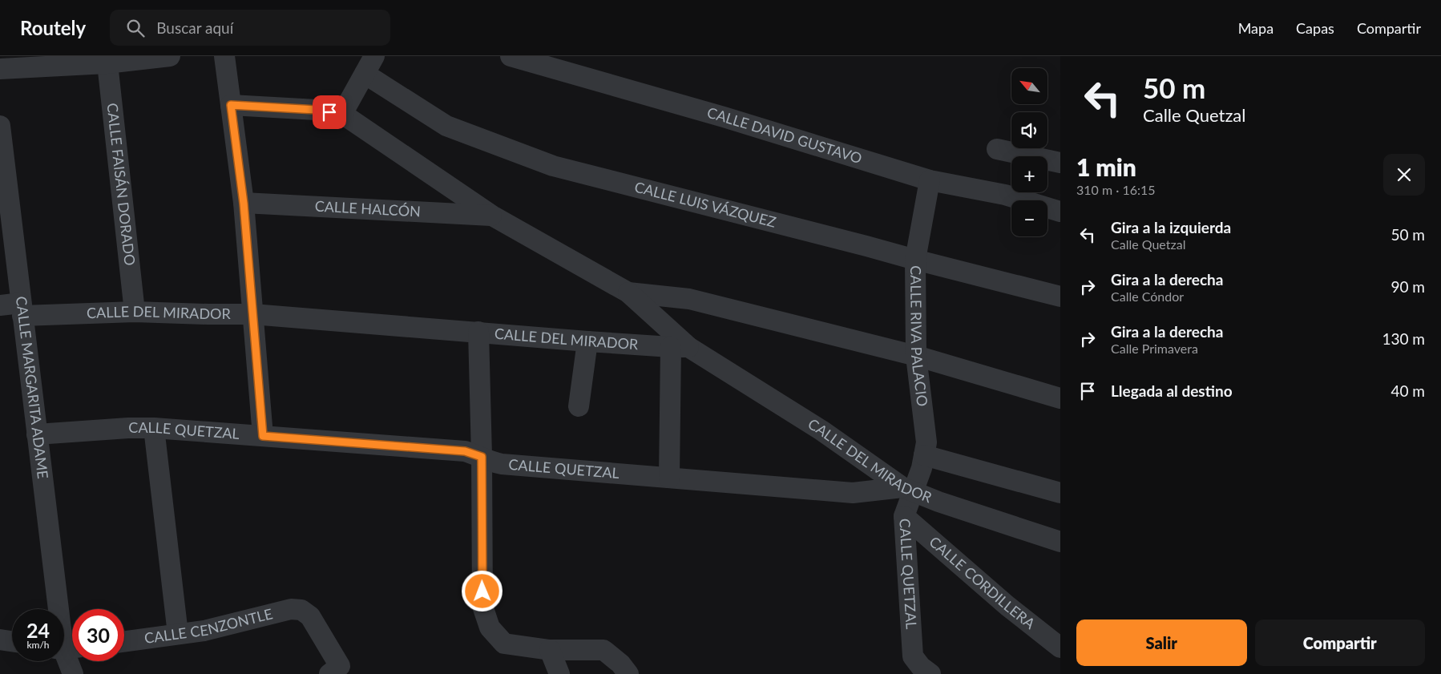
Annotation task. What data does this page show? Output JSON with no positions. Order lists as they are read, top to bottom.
{
  "streets": {
    "street": [
      "CALLE DAVID GUSTAVO",
      "CALLE FAISÁN DORADO",
      "CALLE LUIS VÁZQUEZ",
      "CALLE HALCÓN",
      "CALLE DEL MIRADOR",
      "CALLE RIVA PALACIO",
      "CALLE MARGARITA ADAME",
      "CALLE QUETZAL",
      "CALLE CORDILLERA",
      "CALLE CENZONTLE"
    ]
  },
  "crossings": [
    ["CALLE DAVID GUSTAVO", "CALLE RIVA PALACIO"],
    ["CALLE FAISÁN DORADO", "CALLE DEL MIRADOR"],
    ["CALLE LUIS VÁZQUEZ", "CALLE RIVA PALACIO"],
    ["CALLE DEL MIRADOR", "CALLE RIVA PALACIO"],
    ["CALLE DEL MIRADOR", "CALLE MARGARITA ADAME"],
    ["CALLE DEL MIRADOR", "CALLE QUETZAL"],
    ["CALLE RIVA PALACIO", "CALLE QUETZAL"],
    ["CALLE MARGARITA ADAME", "CALLE QUETZAL"],
    ["CALLE QUETZAL", "CALLE CORDILLERA"]
  ],
  "north": "top left",
  "page": {
    "header": "Routely",
    "search": "Buscar aquí",
    "nav": ["Mapa", "Capas", "Compartir"],
    "turn": ["50 m", "Calle Quetzal"],
    "map_buttons": ["+", "−"],
    "heading": ["1 min", "310 m · 16:15"],
    "list": [
      {
        "name": "Gira a la izquierda",
        "note": "Calle Quetzal",
        "value": "50 m"
      },
      {
        "name": "Gira a la derecha",
        "note": "Calle Cóndor",
        "value": "90 m"
      },
      {
        "name": "Gira a la derecha",
        "note": "Calle Primavera",
        "value": "130 m"
      },
      {
        "name": "Llegada al destino",
        "value": "40 m"
      }
    ],
    "speed": "24 km/h",
    "limit": "30",
    "buttons": ["Salir", "Compartir"]
  }
}
